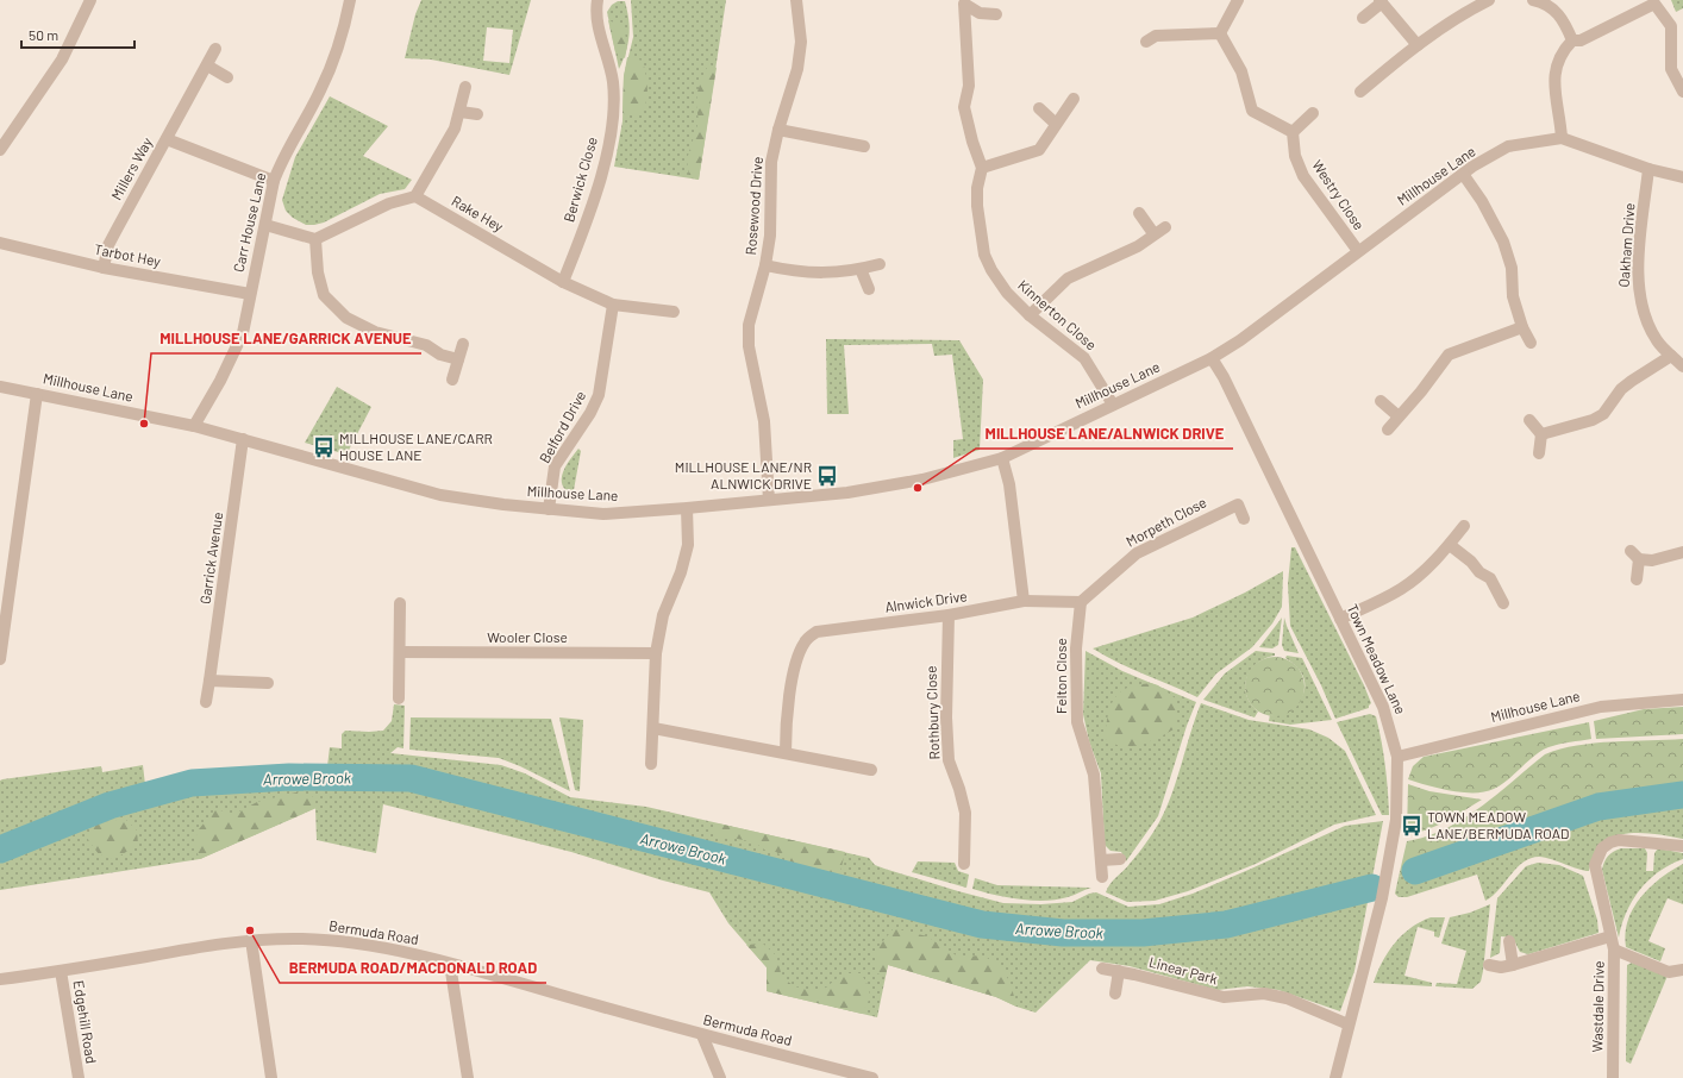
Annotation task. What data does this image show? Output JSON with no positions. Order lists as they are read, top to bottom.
{
  "streets": {
    "street": [
      "Millers Way",
      "Millhouse Lane",
      "Berwick Close",
      "Westry Close",
      "Rosewood Drive",
      "Rake Hey",
      "Carr House Lane",
      "Oakham Drive",
      "Tarbot Hey",
      "Kinnerton Close",
      "Belford Drive",
      "Morpeth Close",
      "Garrick Avenue",
      "Alnwick Drive",
      "Wooler Close",
      "Town Meadow Lane",
      "Felton Close",
      "Rothbury Close",
      "Bermuda Road",
      "Linear Park",
      "Wastdale Drive",
      "Edgehill Road"
    ]
  },
  "crossings": [
    ["Millers Way", "Carr House Lane"],
    ["Millers Way", "Tarbot Hey"],
    ["Millhouse Lane", "Westry Close"],
    ["Millhouse Lane", "Rosewood Drive"],
    ["Millhouse Lane", "Carr House Lane"],
    ["Millhouse Lane", "Oakham Drive"],
    ["Millhouse Lane", "Kinnerton Close"],
    ["Millhouse Lane", "Belford Drive"],
    ["Millhouse Lane", "Garrick Avenue"],
    ["Millhouse Lane", "Town Meadow Lane"],
    ["Berwick Close", "Rake Hey"],
    ["Rake Hey", "Belford Drive"],
    ["Carr House Lane", "Tarbot Hey"],
    ["Morpeth Close", "Felton Close"],
    ["Alnwick Drive", "Rothbury Close"],
    ["Town Meadow Lane", "Linear Park"],
    ["Bermuda Road", "Edgehill Road"]
  ],
  "water": ["Arrowe Brook"],
  "places": {
    "other": ["MILLHOUSE LANE/GARRICK AVENUE", "MILLHOUSE LANE/ALNWICK DRIVE", "BERMUDA ROAD/MACDONALD ROAD"],
    "bus stop": ["MILLHOUSE LANE/CARR HOUSE LANE", "MILLHOUSE LANE/NR ALNWICK DRIVE", "TOWN MEADOW LANE/BERMUDA ROAD"]
  },
  "scale_bar": "50 m"
}
